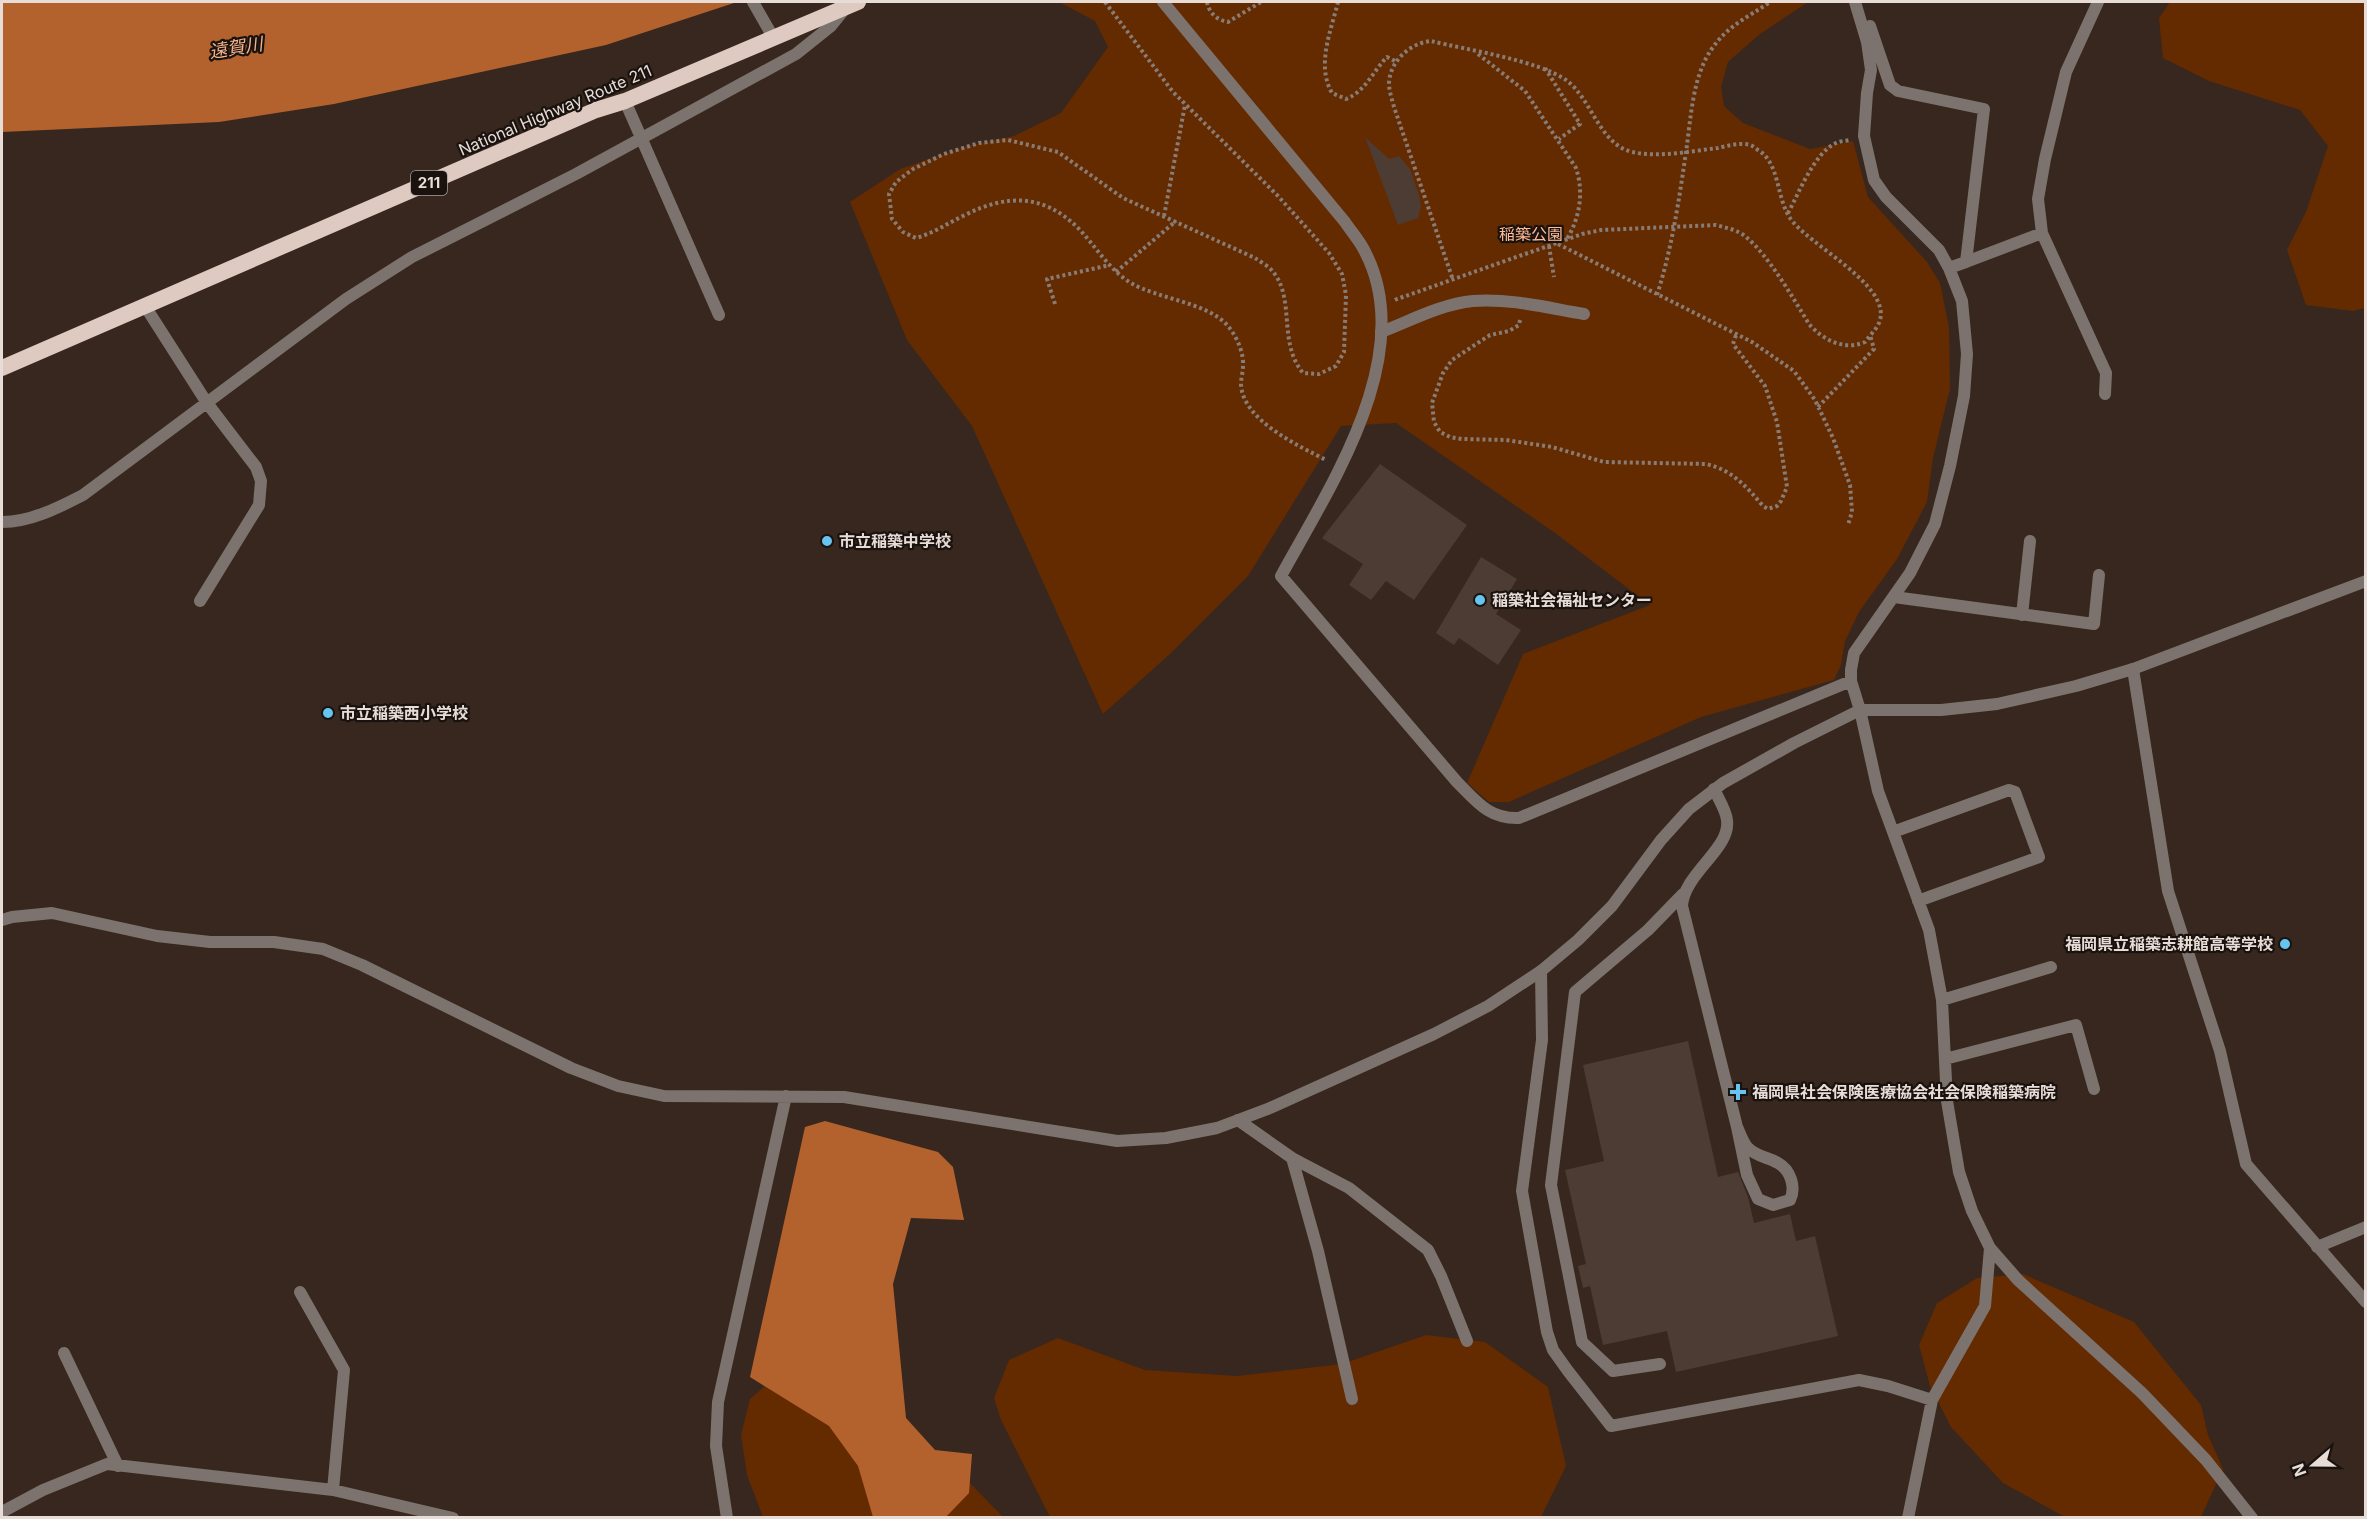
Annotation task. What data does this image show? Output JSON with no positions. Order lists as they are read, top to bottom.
{
  "streets": {
    "highway": ["National Highway Route 211", "211"]
  },
  "water": ["遠賀川"],
  "parks": ["稲築公園"],
  "places": {
    "other": [
      "市立稲築中学校",
      "稲築社会福祉センター",
      "市立稲築西小学校",
      "福岡県立稲築志耕館高等学校"
    ],
    "health": ["福岡県社会保険医療協会社会保険稲築病院"]
  },
  "north": "left"
}
